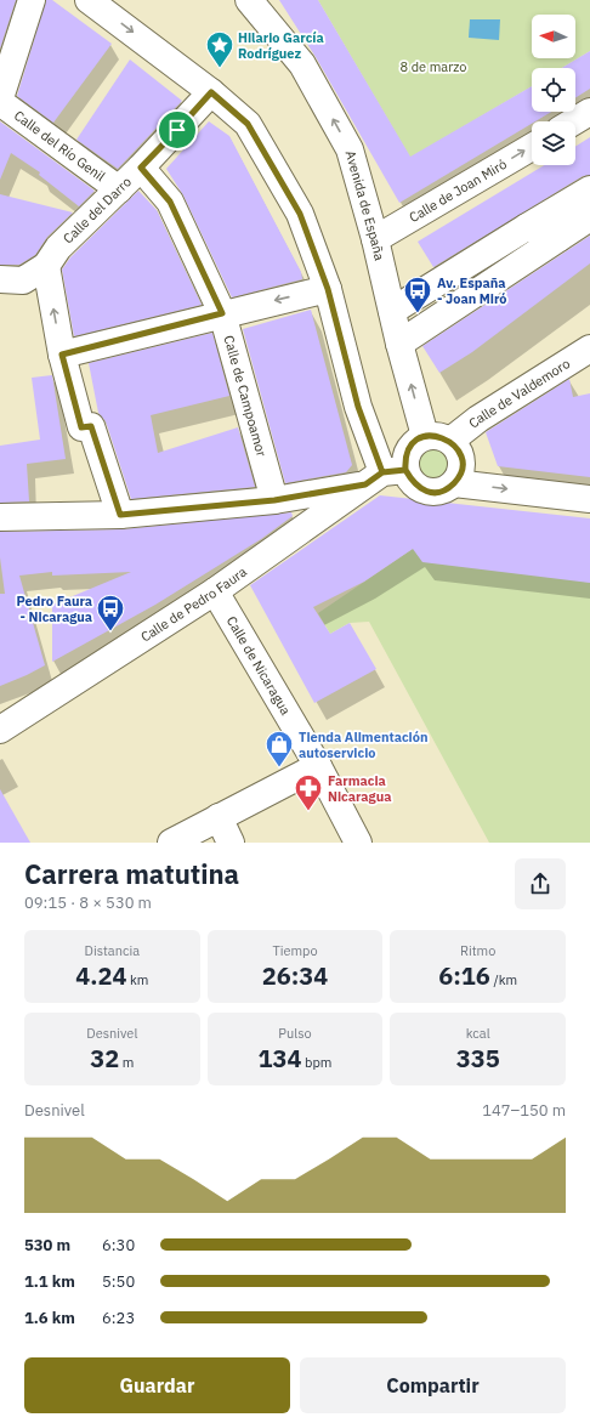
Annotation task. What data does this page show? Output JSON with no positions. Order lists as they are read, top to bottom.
{
  "streets": {
    "street": [
      "Calle del Río Genil",
      "Calle de Joan Miró",
      "Avenida de España",
      "Calle del Darro",
      "Calle de Valdemoro",
      "Calle de Campoamor",
      "Calle de Pedro Faura",
      "Calle de Nicaragua"
    ]
  },
  "crossings": [
    ["Calle del Río Genil", "Calle del Darro"],
    ["Calle de Joan Miró", "Avenida de España"],
    ["Calle del Darro", "Calle de Campoamor"],
    ["Calle de Pedro Faura", "Calle de Nicaragua"]
  ],
  "parks": ["8 de marzo"],
  "places": {
    "place": ["Hilario García Rodríguez"],
    "bus stop": ["Av. España - Joan Miró", "Pedro Faura - Nicaragua"],
    "shop": ["Tienda Alimentación autoservicio"],
    "pharmacy": ["Farmacia Nicaragua"]
  },
  "north": "left",
  "page": {
    "heading": ["Carrera matutina", "09:15 · 8 × 530 m"],
    "stats": [
      ["Distancia", "4.24 km"],
      ["Tiempo", "26:34"],
      ["Ritmo", "6:16 /km"],
      ["Desnivel", "32 m"],
      ["Pulso", "134 bpm"],
      ["kcal", "335"]
    ],
    "chart": ["Desnivel", "147–150 m"],
    "list": [
      {
        "name": "530 m",
        "note": "6:30"
      },
      {
        "name": "1.1 km",
        "note": "5:50"
      },
      {
        "name": "1.6 km",
        "note": "6:23"
      }
    ],
    "buttons": ["Guardar", "Compartir"]
  }
}
